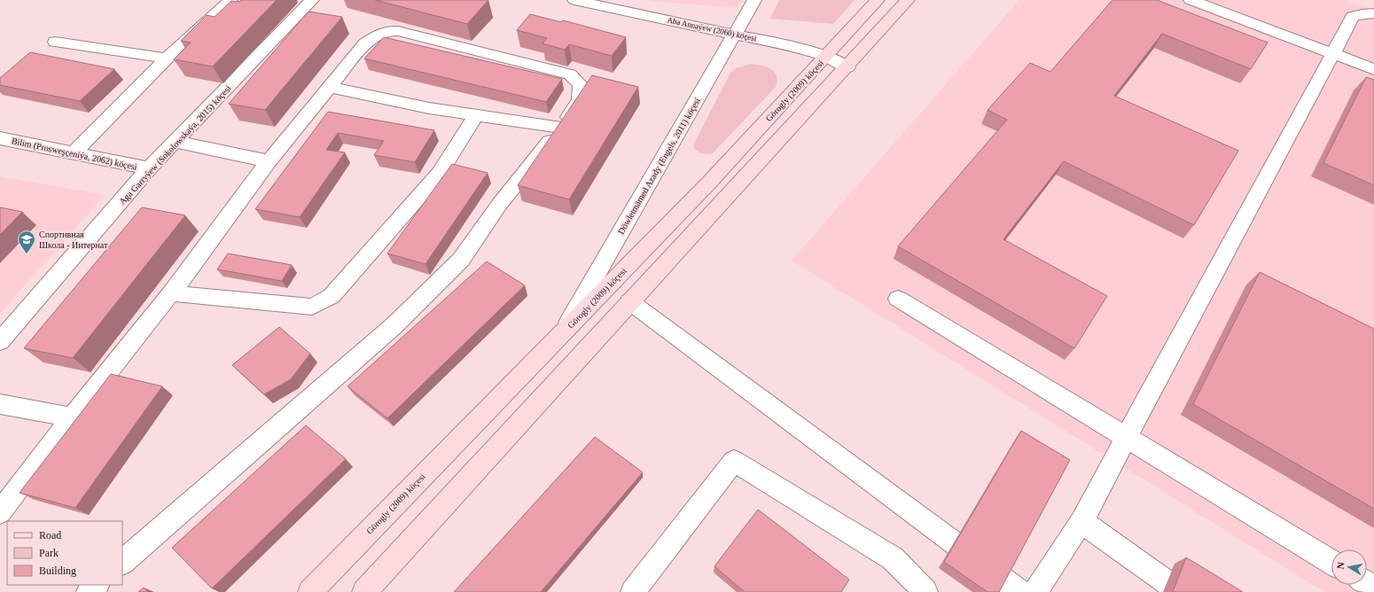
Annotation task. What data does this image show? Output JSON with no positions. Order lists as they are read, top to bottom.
{
  "streets": {
    "main road": ["Görogly (2009) köçesi"],
    "street": [
      "Aba Annaýew (2060) köçesi",
      "Aga Garryýew (Sokolowskaýa, 2015) köçesi",
      "Bilim (Prosweşçeniýa, 2062) köçesi",
      "Döwletmämed Azady (Engels, 2011) köçesi"
    ]
  },
  "crossings": [
    ["Aba Annaýew (2060) köçesi", "Görogly (2009) köçesi"],
    ["Aba Annaýew (2060) köçesi", "Döwletmämed Azady (Engels, 2011) köçesi"],
    ["Görogly (2009) köçesi", "Döwletmämed Azady (Engels, 2011) köçesi"],
    ["Aga Garryýew (Sokolowskaýa, 2015) köçesi", "Bilim (Prosweşçeniýa, 2062) köçesi"]
  ],
  "places": {
    "school or university": ["Спортивная Школа - Интернат"]
  },
  "legend": ["Road", "Park", "Building"],
  "north": "left"
}
